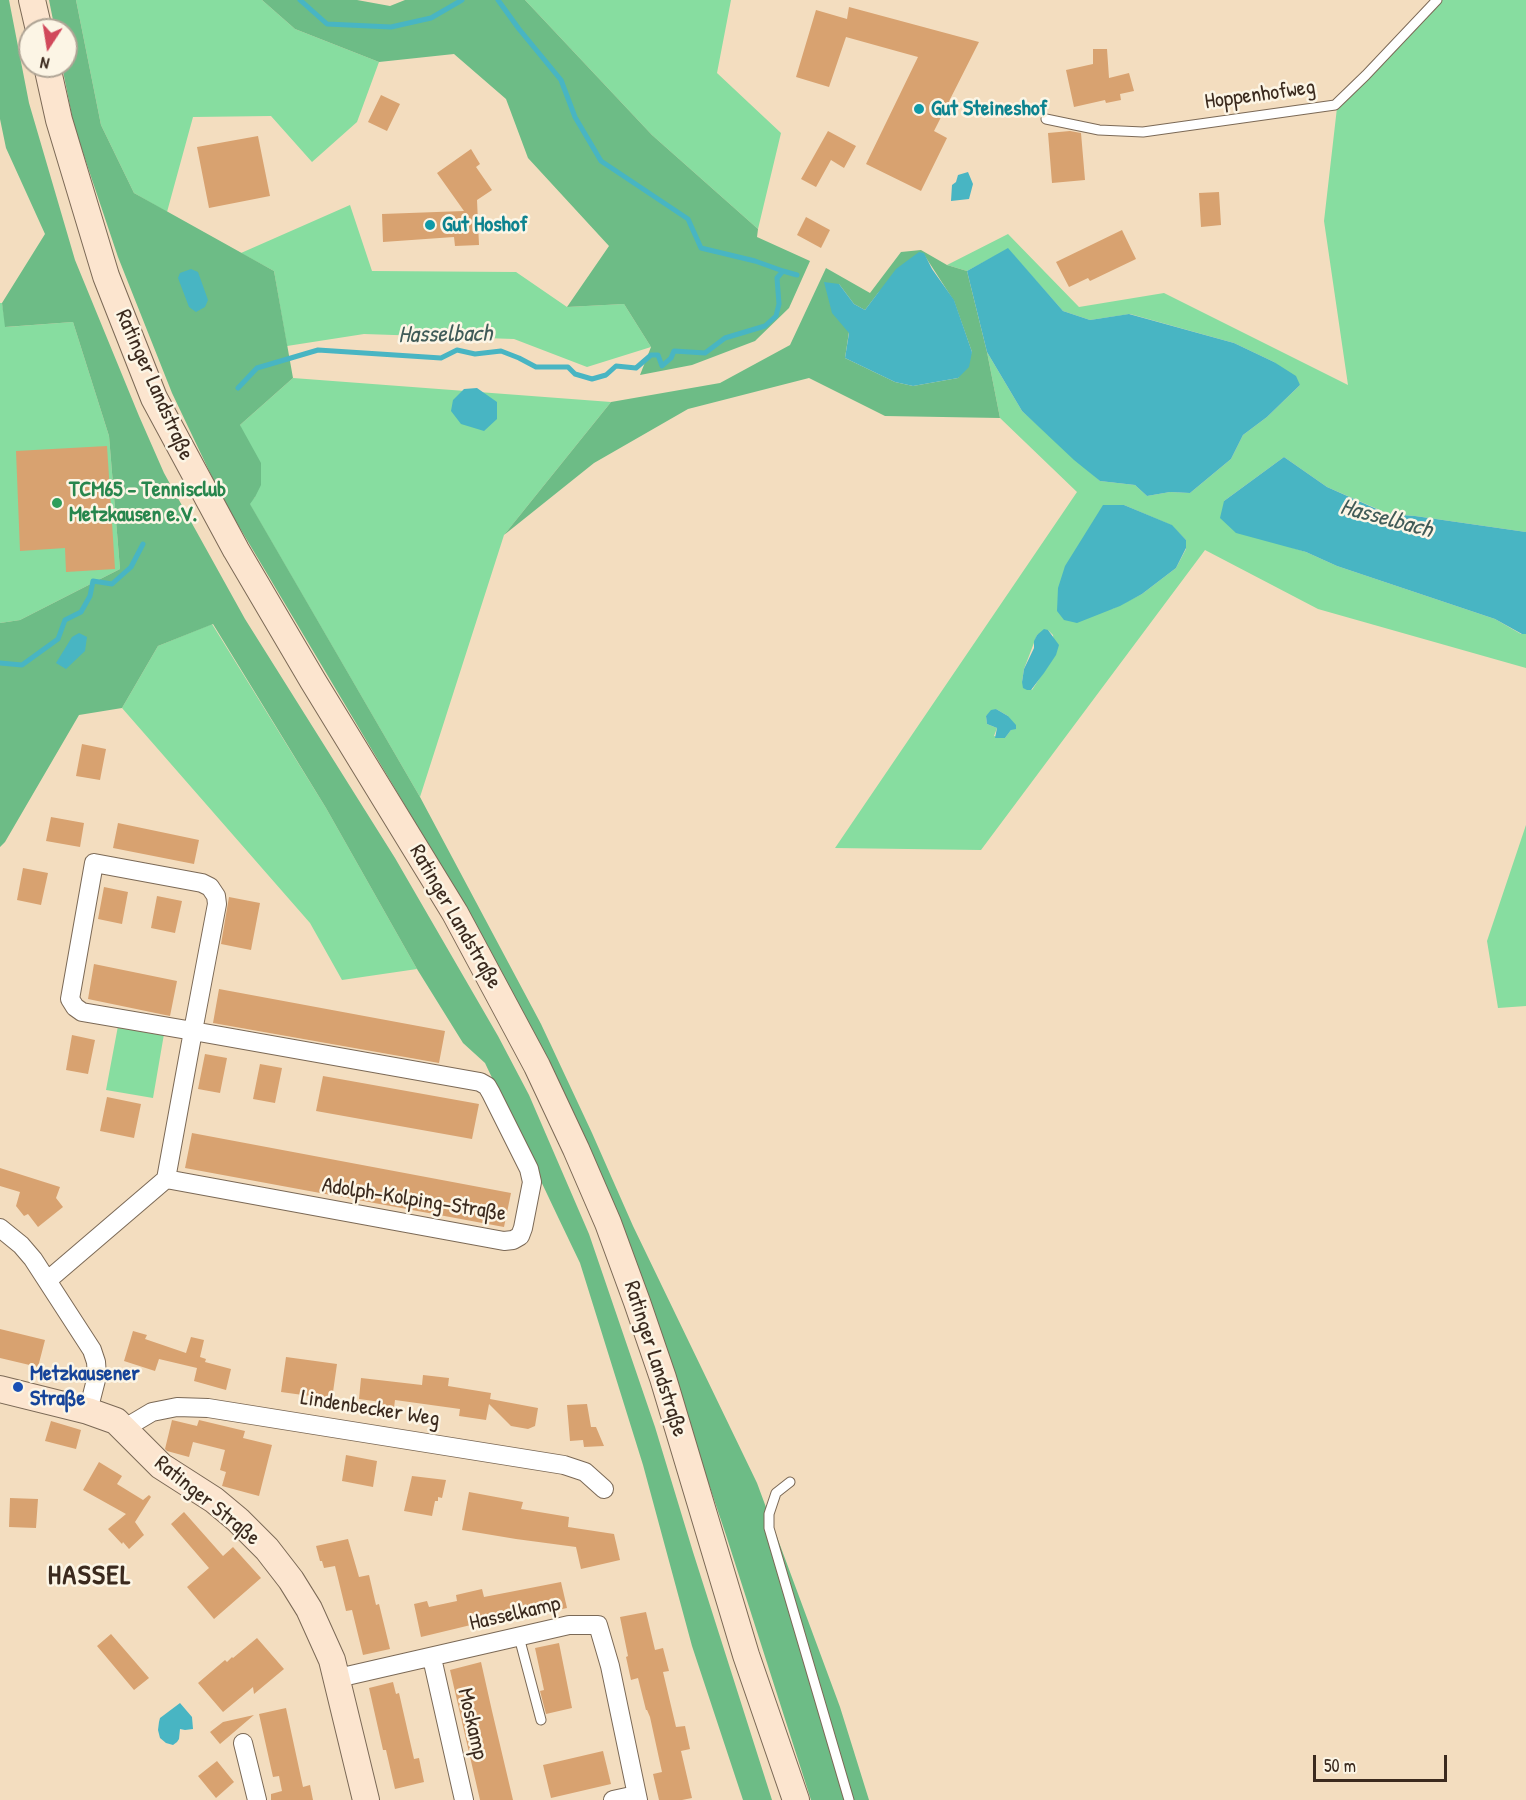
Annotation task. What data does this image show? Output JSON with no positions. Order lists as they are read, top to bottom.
{
  "streets": {
    "main road": ["Ratinger Landstraße", "Ratinger Straße"],
    "street": [
      "Adolph-Kolping-Straße",
      "Lindenbecker Weg",
      "Hasselkamp",
      "Moskamp"
    ],
    "lane": ["Hoppenhofweg"]
  },
  "crossings": [
    ["Lindenbecker Weg", "Ratinger Straße"],
    ["Ratinger Straße", "Hasselkamp"],
    ["Hasselkamp", "Moskamp"]
  ],
  "districts": ["HASSEL"],
  "water": ["Hasselbach"],
  "places": [
    "Gut Steineshof",
    "Gut Hoshof",
    "TCM65 - Tennisclub Metzkausen e.V.",
    "Metzkausener Straße"
  ],
  "scale_bar": "50 m",
  "north": "bottom"
}
